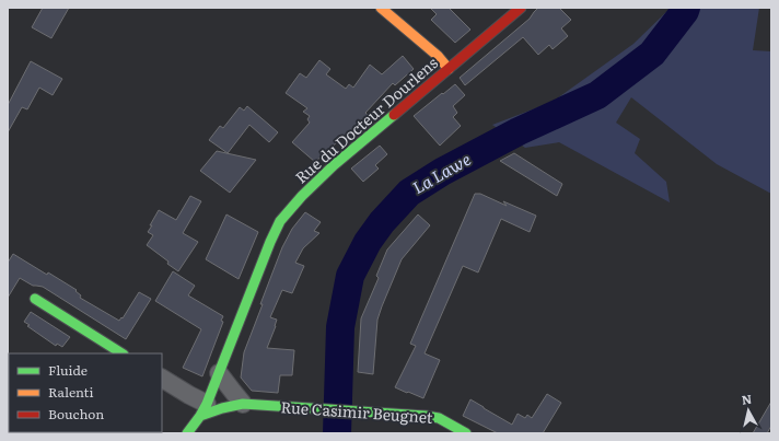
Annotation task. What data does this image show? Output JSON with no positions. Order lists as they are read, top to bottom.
{
  "streets": {
    "street": ["Rue du Docteur Dourlens", "Rue Casimir Beugnet"]
  },
  "crossings": [
    ["Rue du Docteur Dourlens", "Rue Casimir Beugnet"]
  ],
  "water": ["La Lawe"],
  "legend": ["Fluide", "Ralenti", "Bouchon"],
  "north": "top"
}
